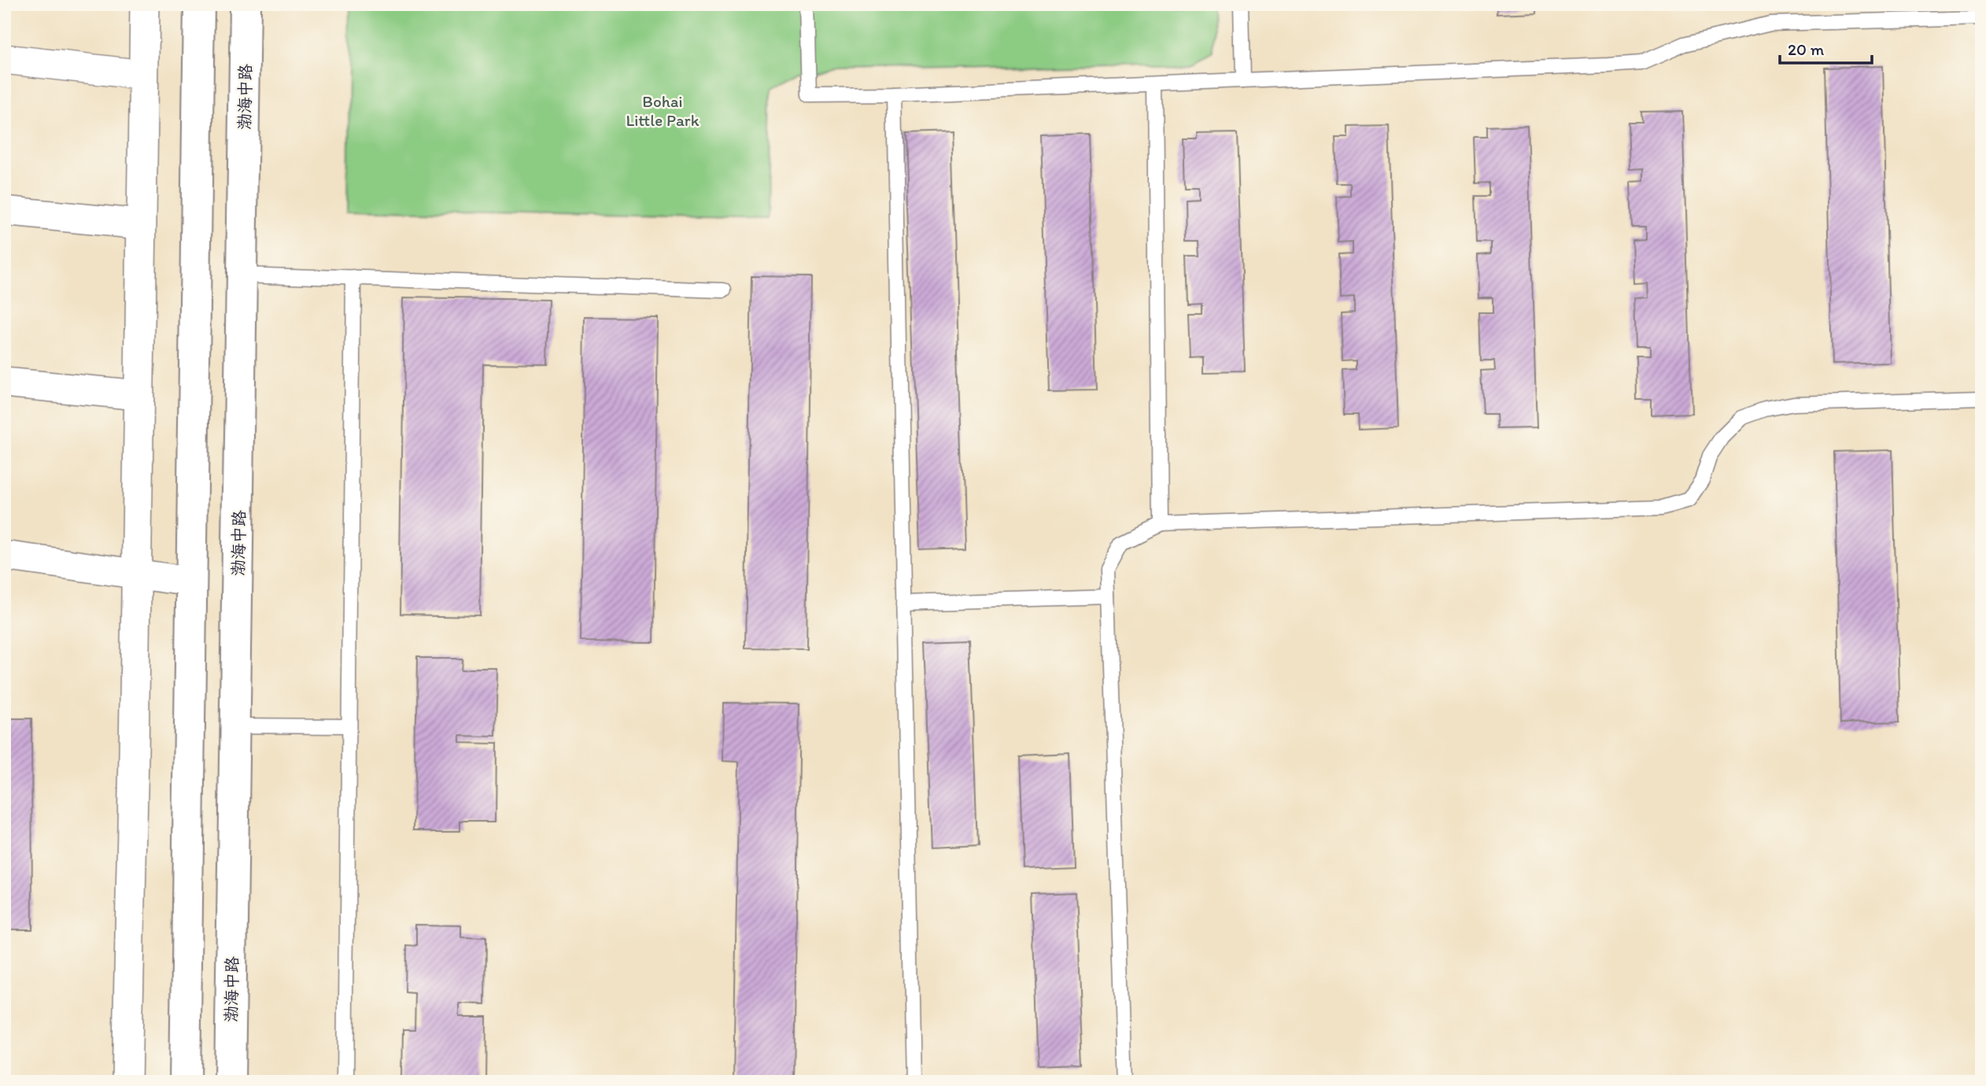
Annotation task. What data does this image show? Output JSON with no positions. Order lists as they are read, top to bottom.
{
  "streets": {
    "main road": ["渤海中路"]
  },
  "parks": ["Bohai Little Park"],
  "scale_bar": "20 m"
}
